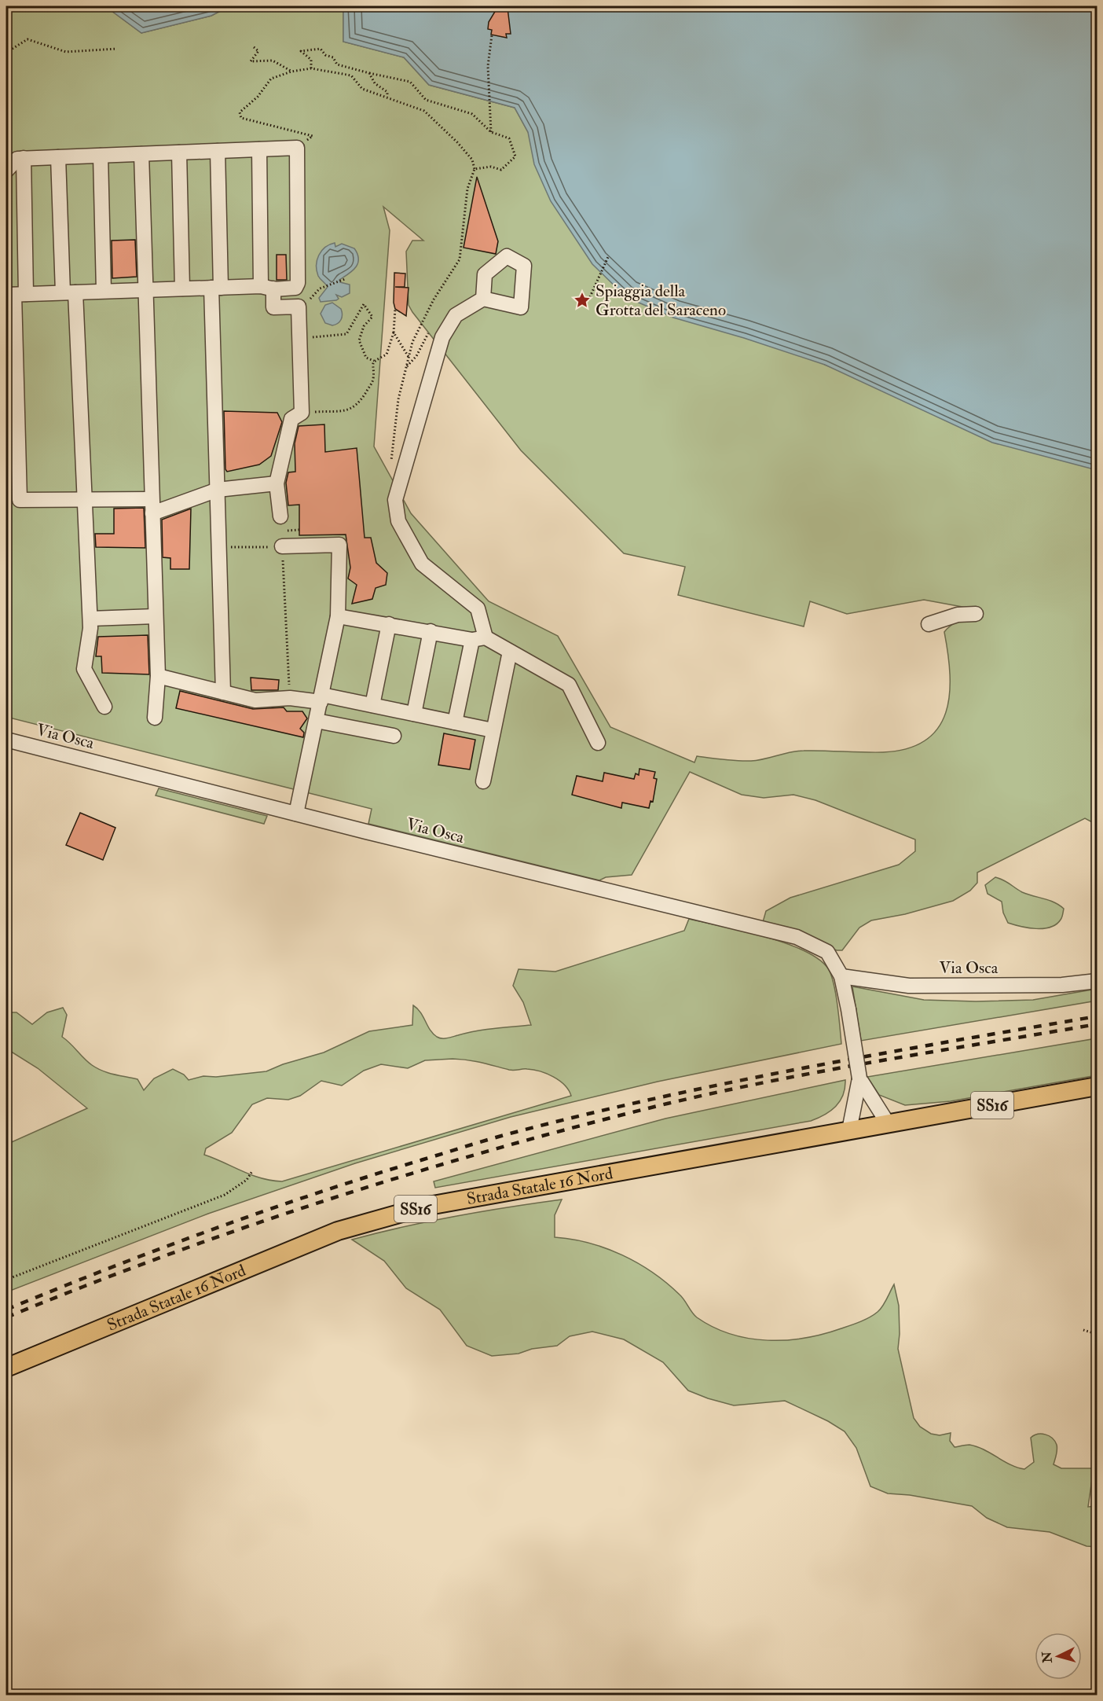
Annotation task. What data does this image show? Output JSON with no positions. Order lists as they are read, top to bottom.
{
  "streets": {
    "main road": ["SS16", "Strada Statale 16 Nord"],
    "street": ["Via Osca"]
  },
  "places": {
    "place": ["Spiaggia della Grotta del Saraceno"]
  },
  "north": "left"
}
